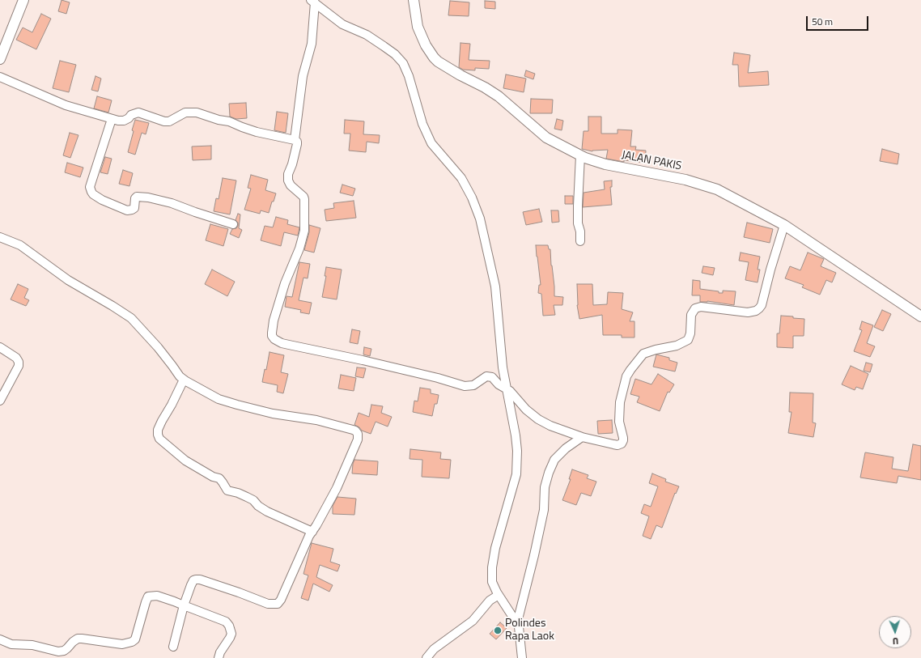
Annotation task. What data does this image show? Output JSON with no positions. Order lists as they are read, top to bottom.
{
  "streets": {
    "street": ["JALAN PAKIS"]
  },
  "places": ["Polindes Rapa Laok"],
  "scale_bar": "50 m",
  "north": "bottom"
}
